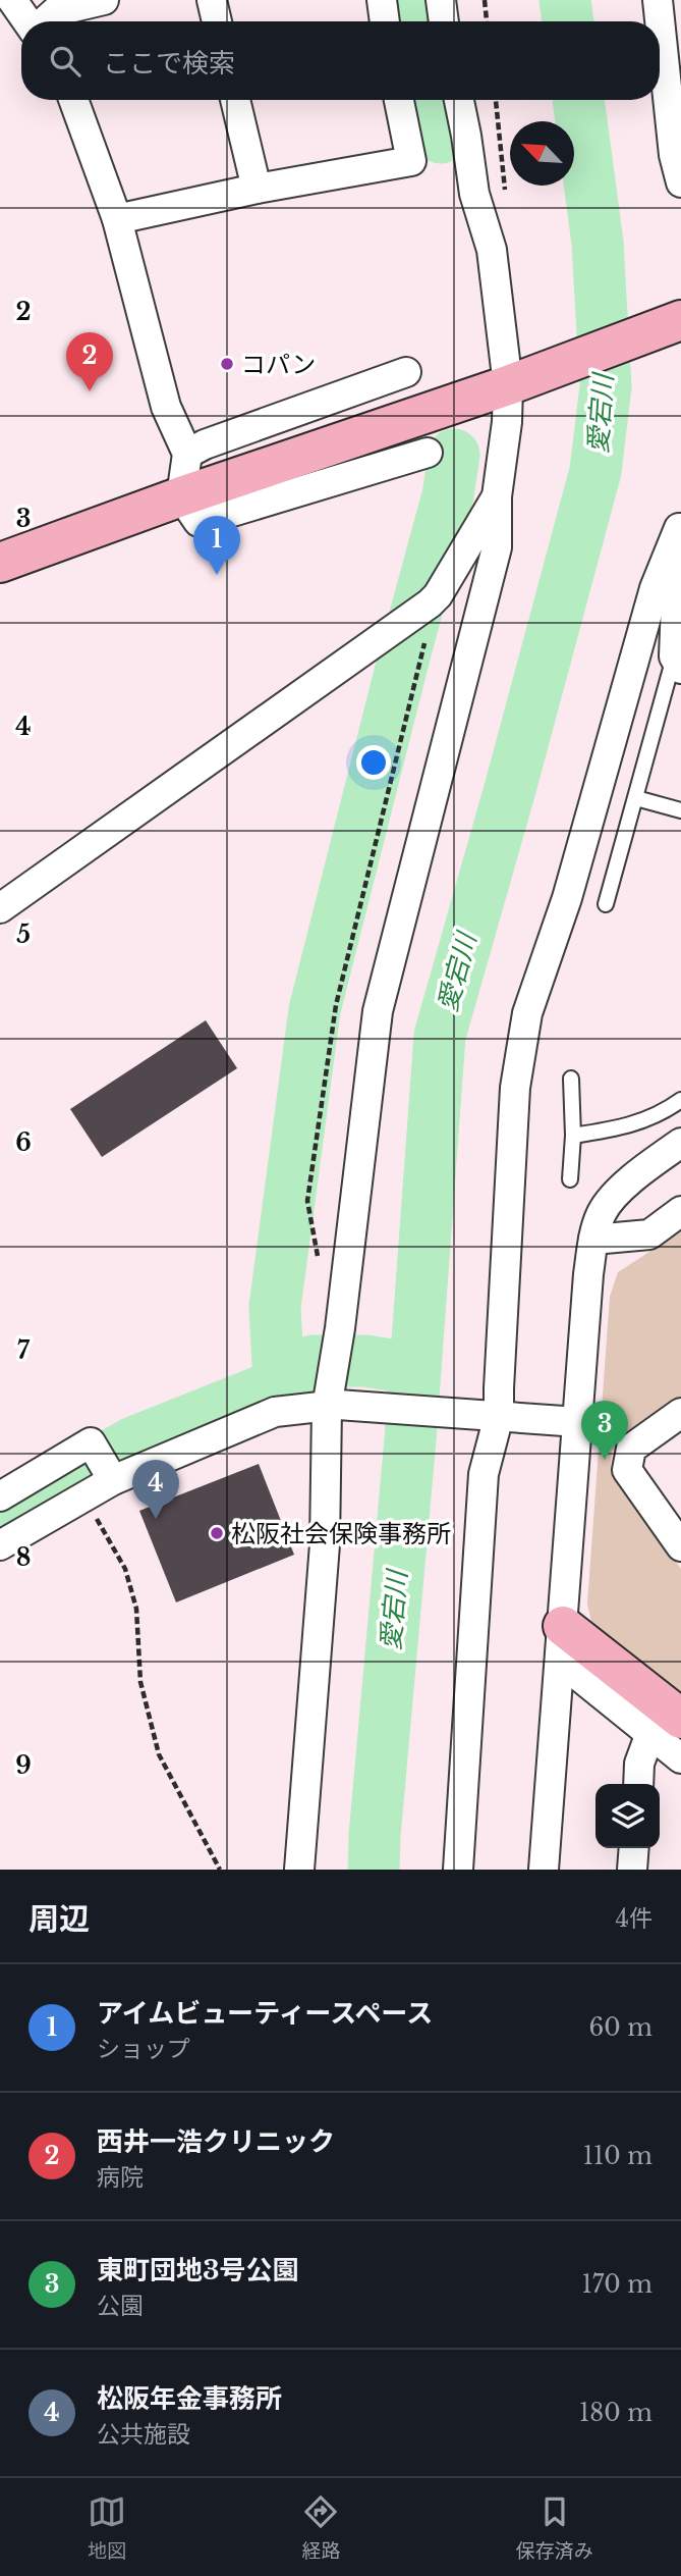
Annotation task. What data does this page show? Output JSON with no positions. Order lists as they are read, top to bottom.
{
  "water": ["愛宕川"],
  "places": ["コパン", "松阪社会保険事務所"],
  "north": "top left",
  "page": {
    "search": "ここで検索",
    "pins": [
      "2",
      "1",
      "3",
      "4"
    ],
    "heading": ["周辺", "4件"],
    "list": [
      {
        "mark": "1",
        "name": "アイムビューティースペース",
        "note": "ショップ",
        "value": "60 m"
      },
      {
        "mark": "2",
        "name": "西井一浩クリニック",
        "note": "病院",
        "value": "110 m"
      },
      {
        "mark": "3",
        "name": "東町団地3号公園",
        "note": "公園",
        "value": "170 m"
      },
      {
        "mark": "4",
        "name": "松阪年金事務所",
        "note": "公共施設",
        "value": "180 m"
      }
    ],
    "nav": ["地図", "経路", "保存済み"]
  },
  "grid": {
    "rows": [
      "2",
      "3",
      "4",
      "5",
      "6",
      "7",
      "8",
      "9"
    ]
  }
}
